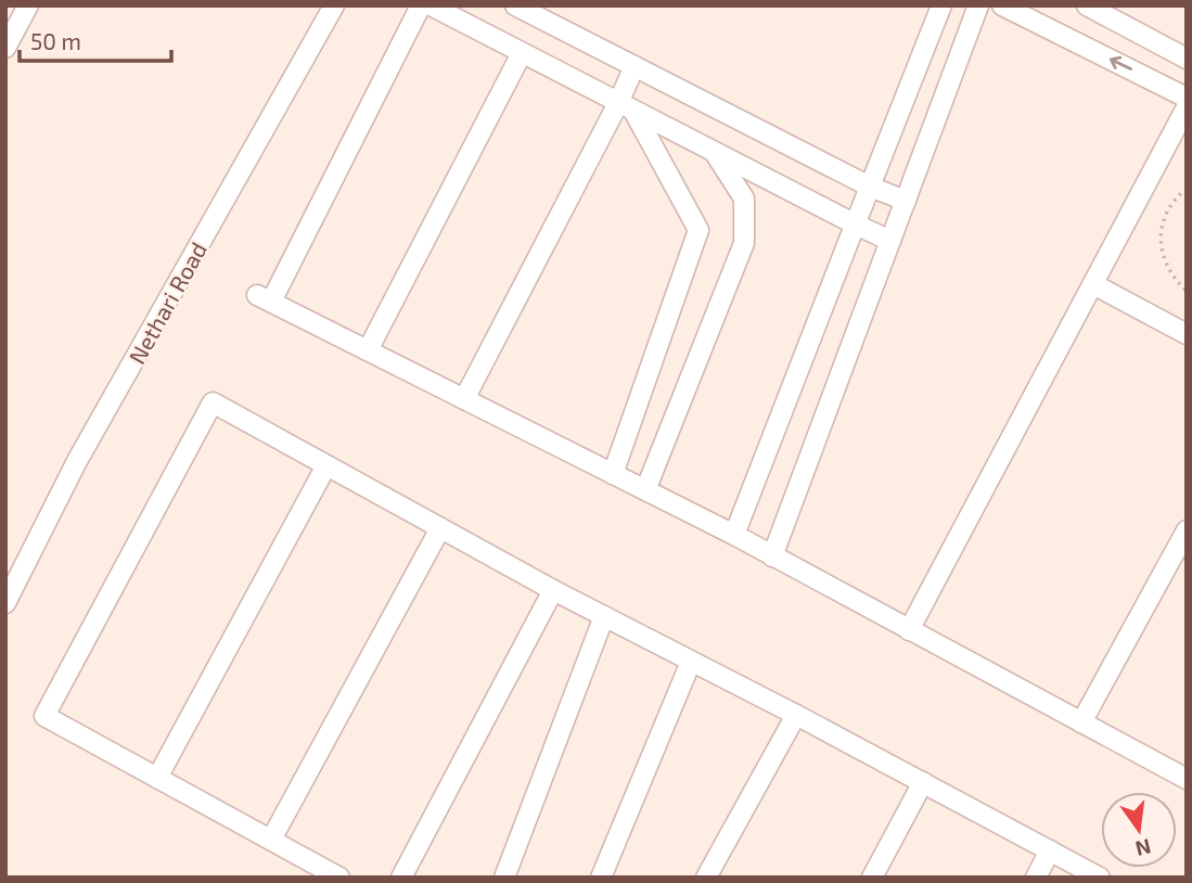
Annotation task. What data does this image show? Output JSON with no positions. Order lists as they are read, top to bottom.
{
  "streets": {
    "street": ["Nethari Road"]
  },
  "scale_bar": "50 m",
  "north": "bottom"
}
